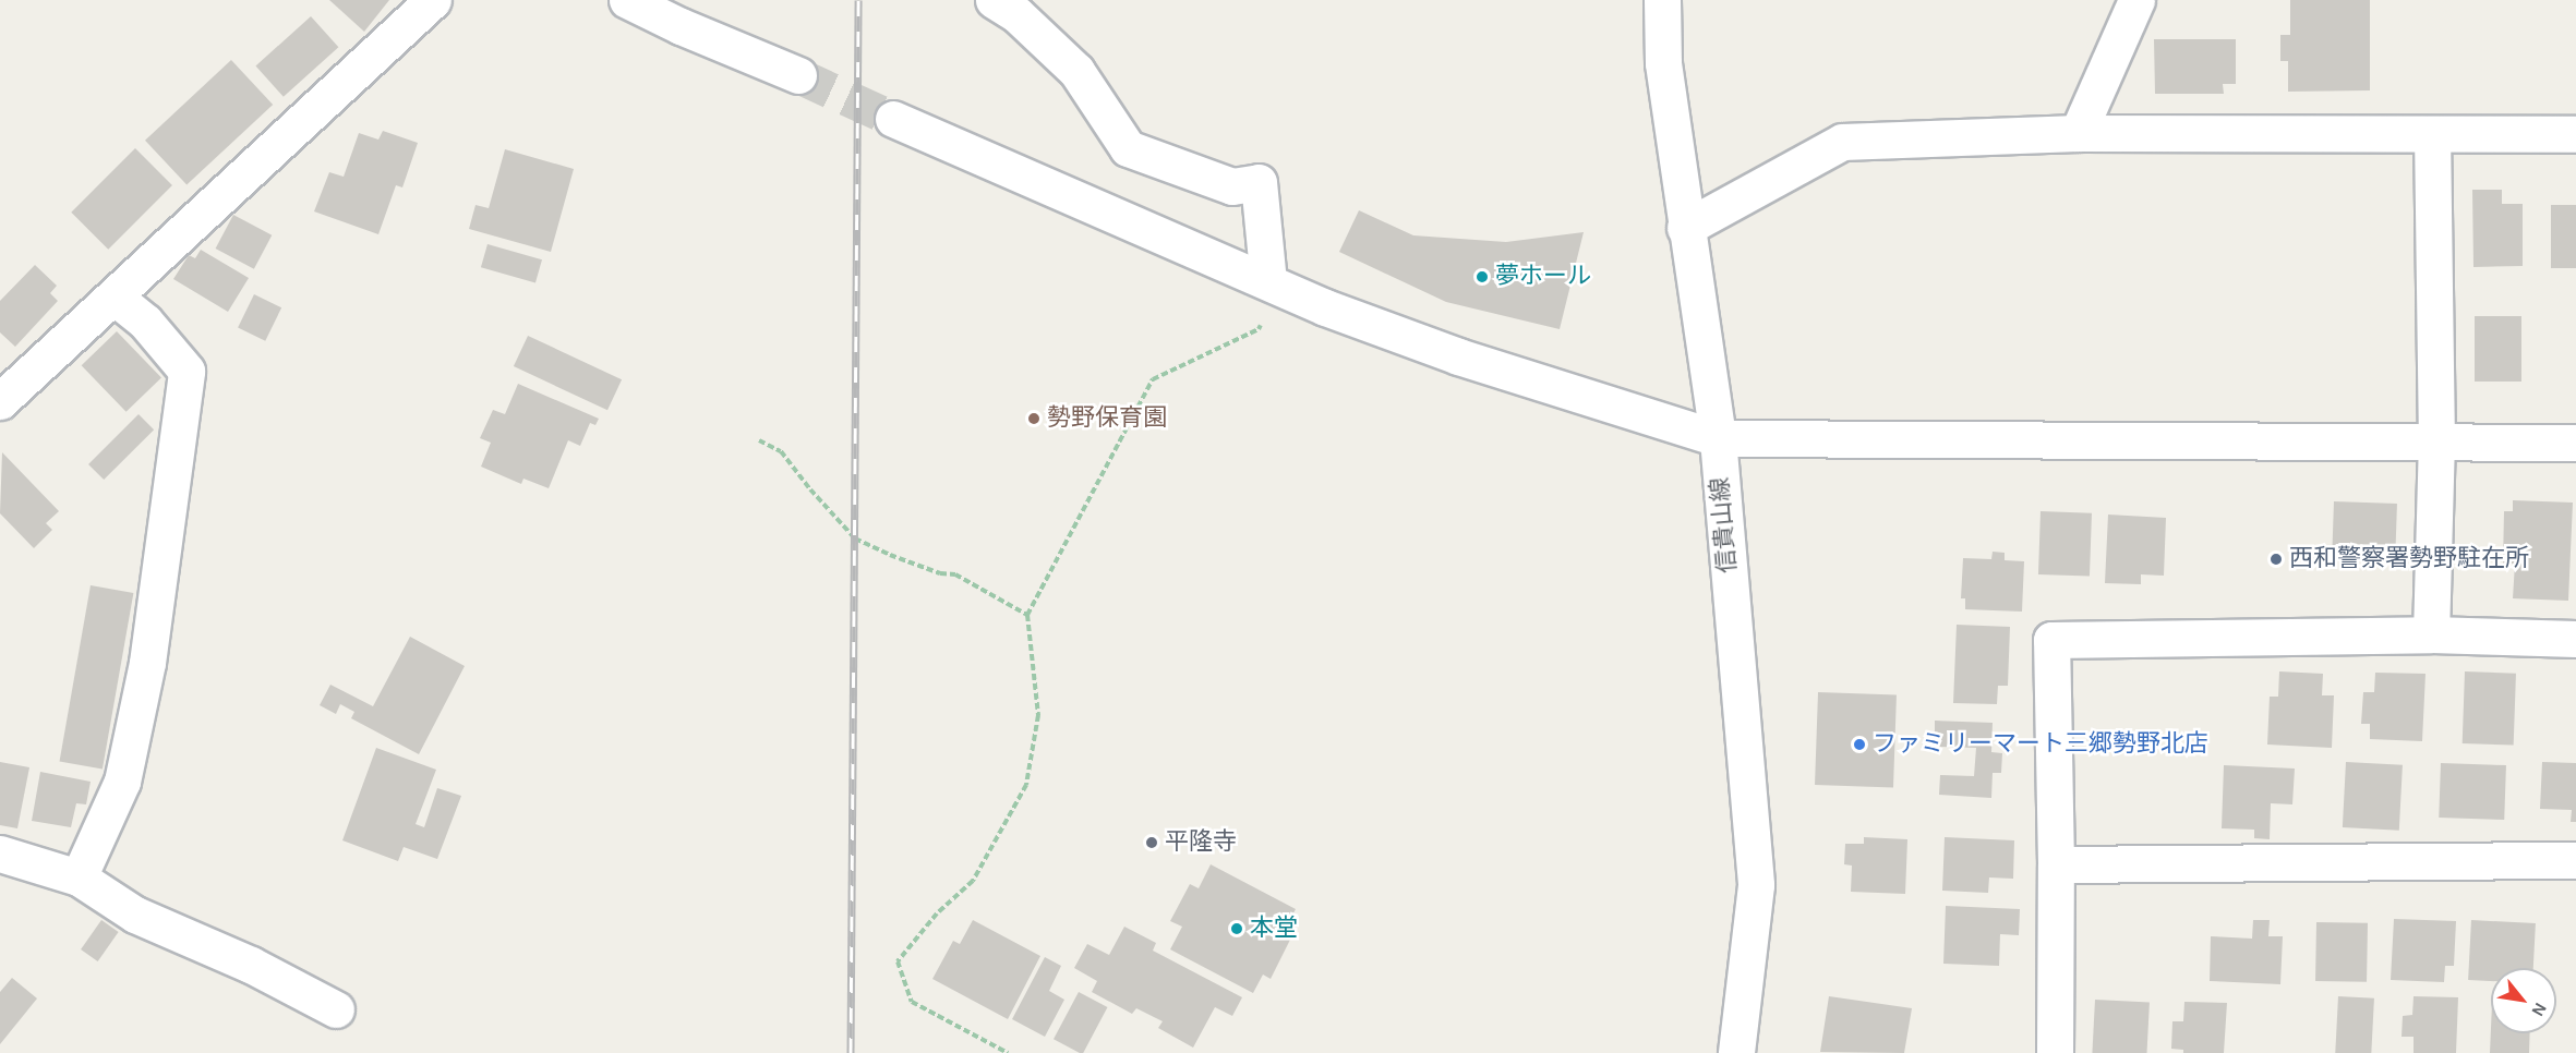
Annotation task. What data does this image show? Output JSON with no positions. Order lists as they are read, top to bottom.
{
  "streets": {
    "street": ["信貴山線"]
  },
  "places": [
    "夢ホール",
    "勢野保育園",
    "西和警察署勢野駐在所",
    "ファミリーマート三郷勢野北店",
    "平隆寺",
    "本堂"
  ],
  "north": "bottom right"
}
